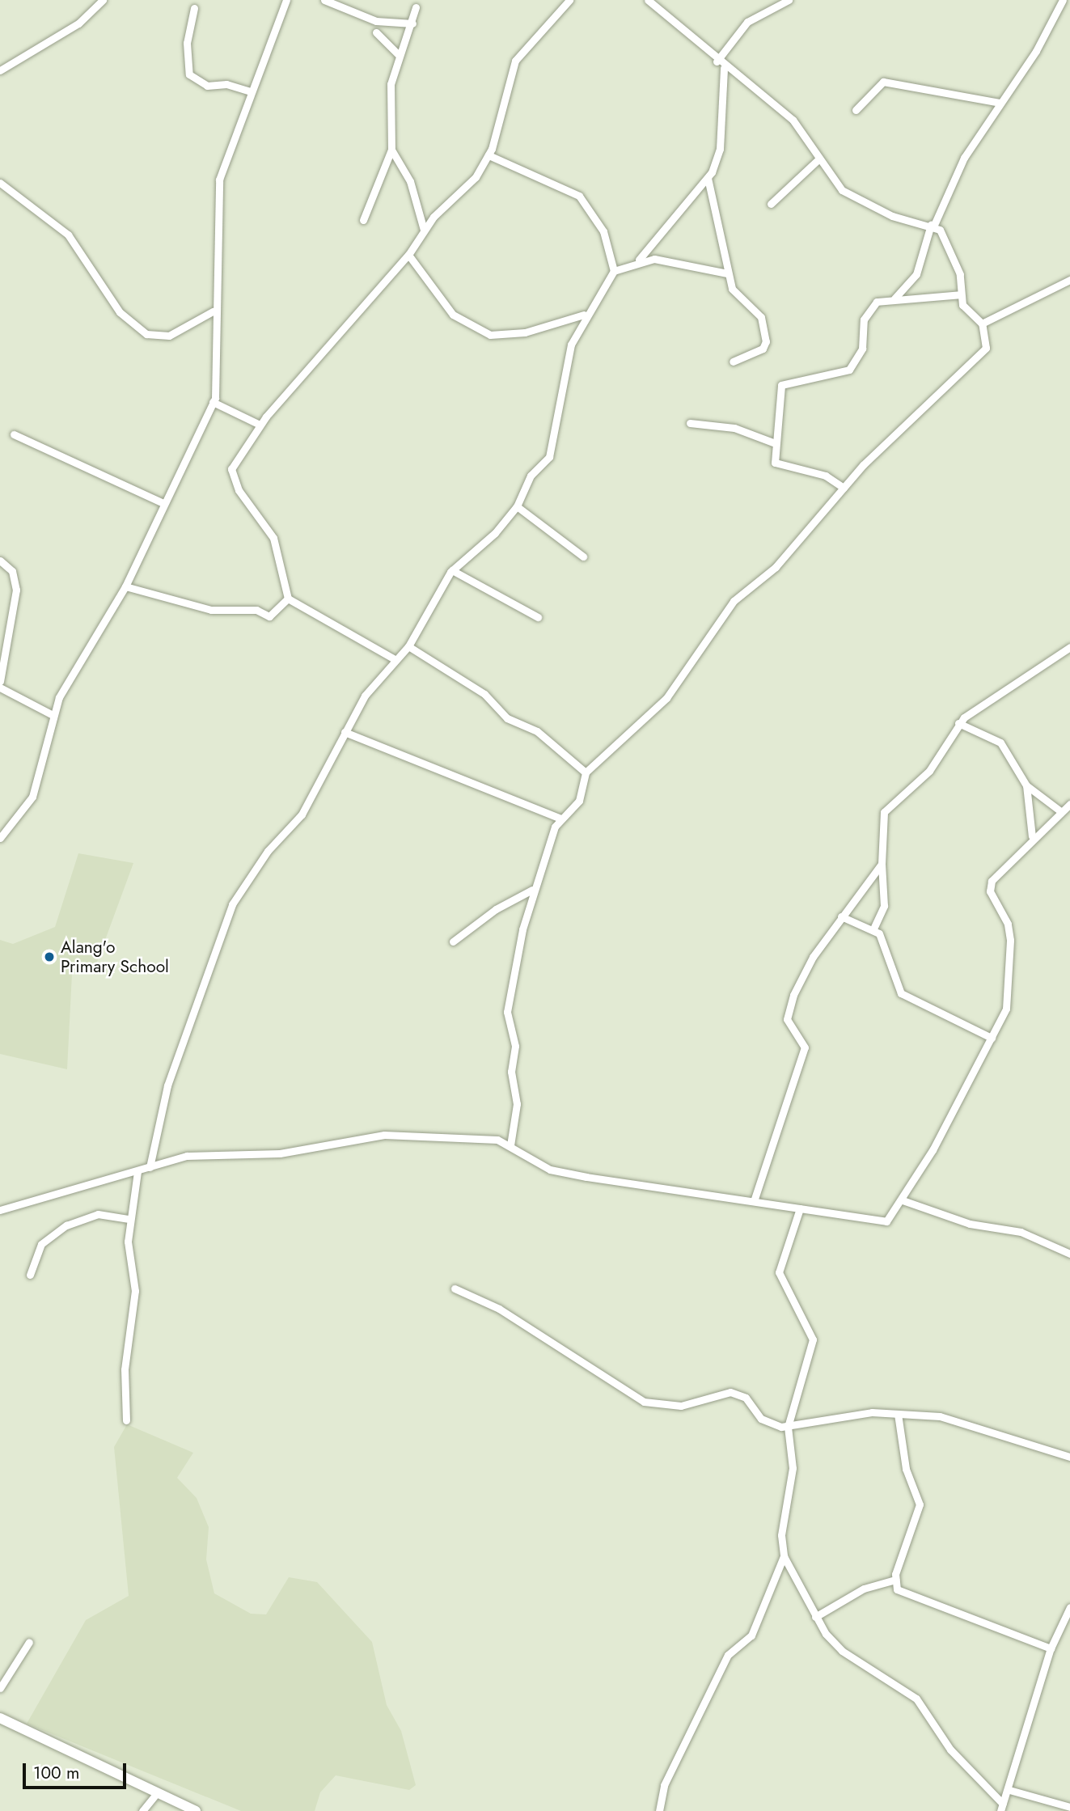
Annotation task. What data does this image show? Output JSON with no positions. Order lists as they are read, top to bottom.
{
  "places": ["Alang'o Primary School"],
  "scale_bar": "100 m"
}
